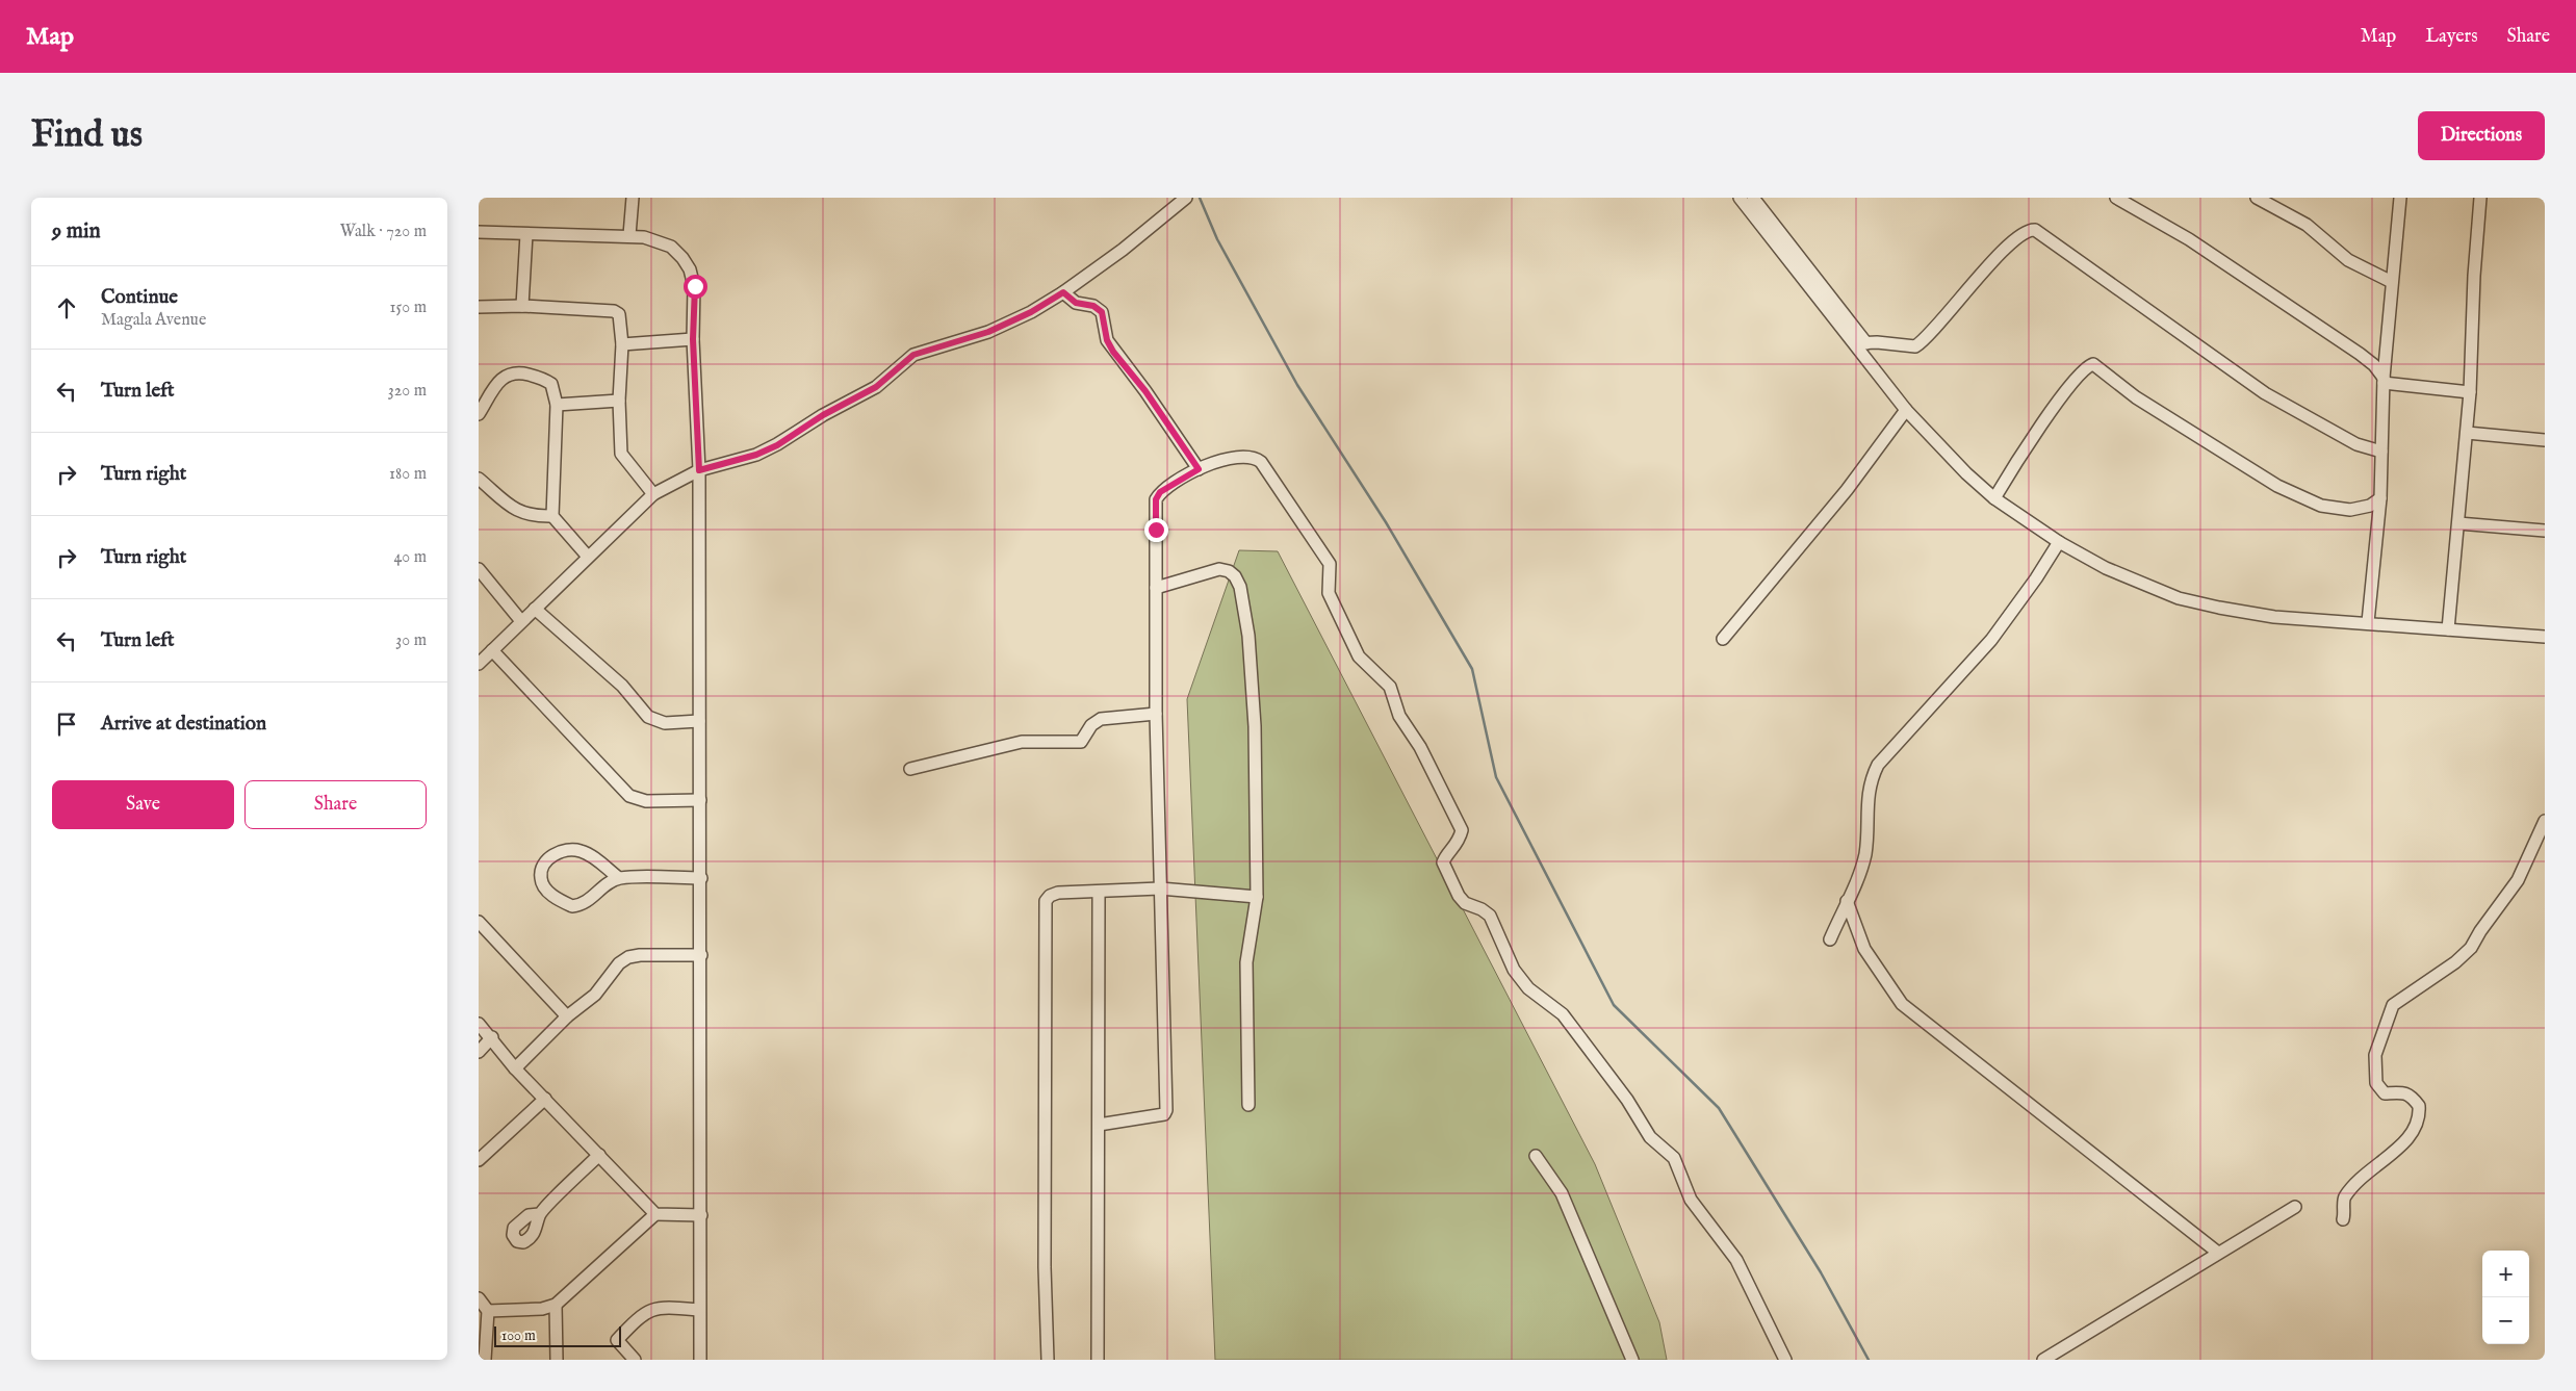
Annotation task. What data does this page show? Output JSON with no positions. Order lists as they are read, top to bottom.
{
  "scale_bar": "100 m",
  "page": {
    "header": "Map",
    "nav": ["Map", "Layers", "Share"],
    "buttons": [
      "Directions",
      ["Save", "Share"]
    ],
    "title": "Find us",
    "heading": ["9 min", "Walk · 720 m"],
    "list": [
      ["Continue", "Magala Avenue", "150 m"],
      ["Turn left", "320 m"],
      ["Turn right", "180 m"],
      ["Turn right", "40 m"],
      ["Turn left", "30 m"],
      "Arrive at destination"
    ],
    "map_buttons": ["+", "−"],
    "scale": "100 m"
  }
}
